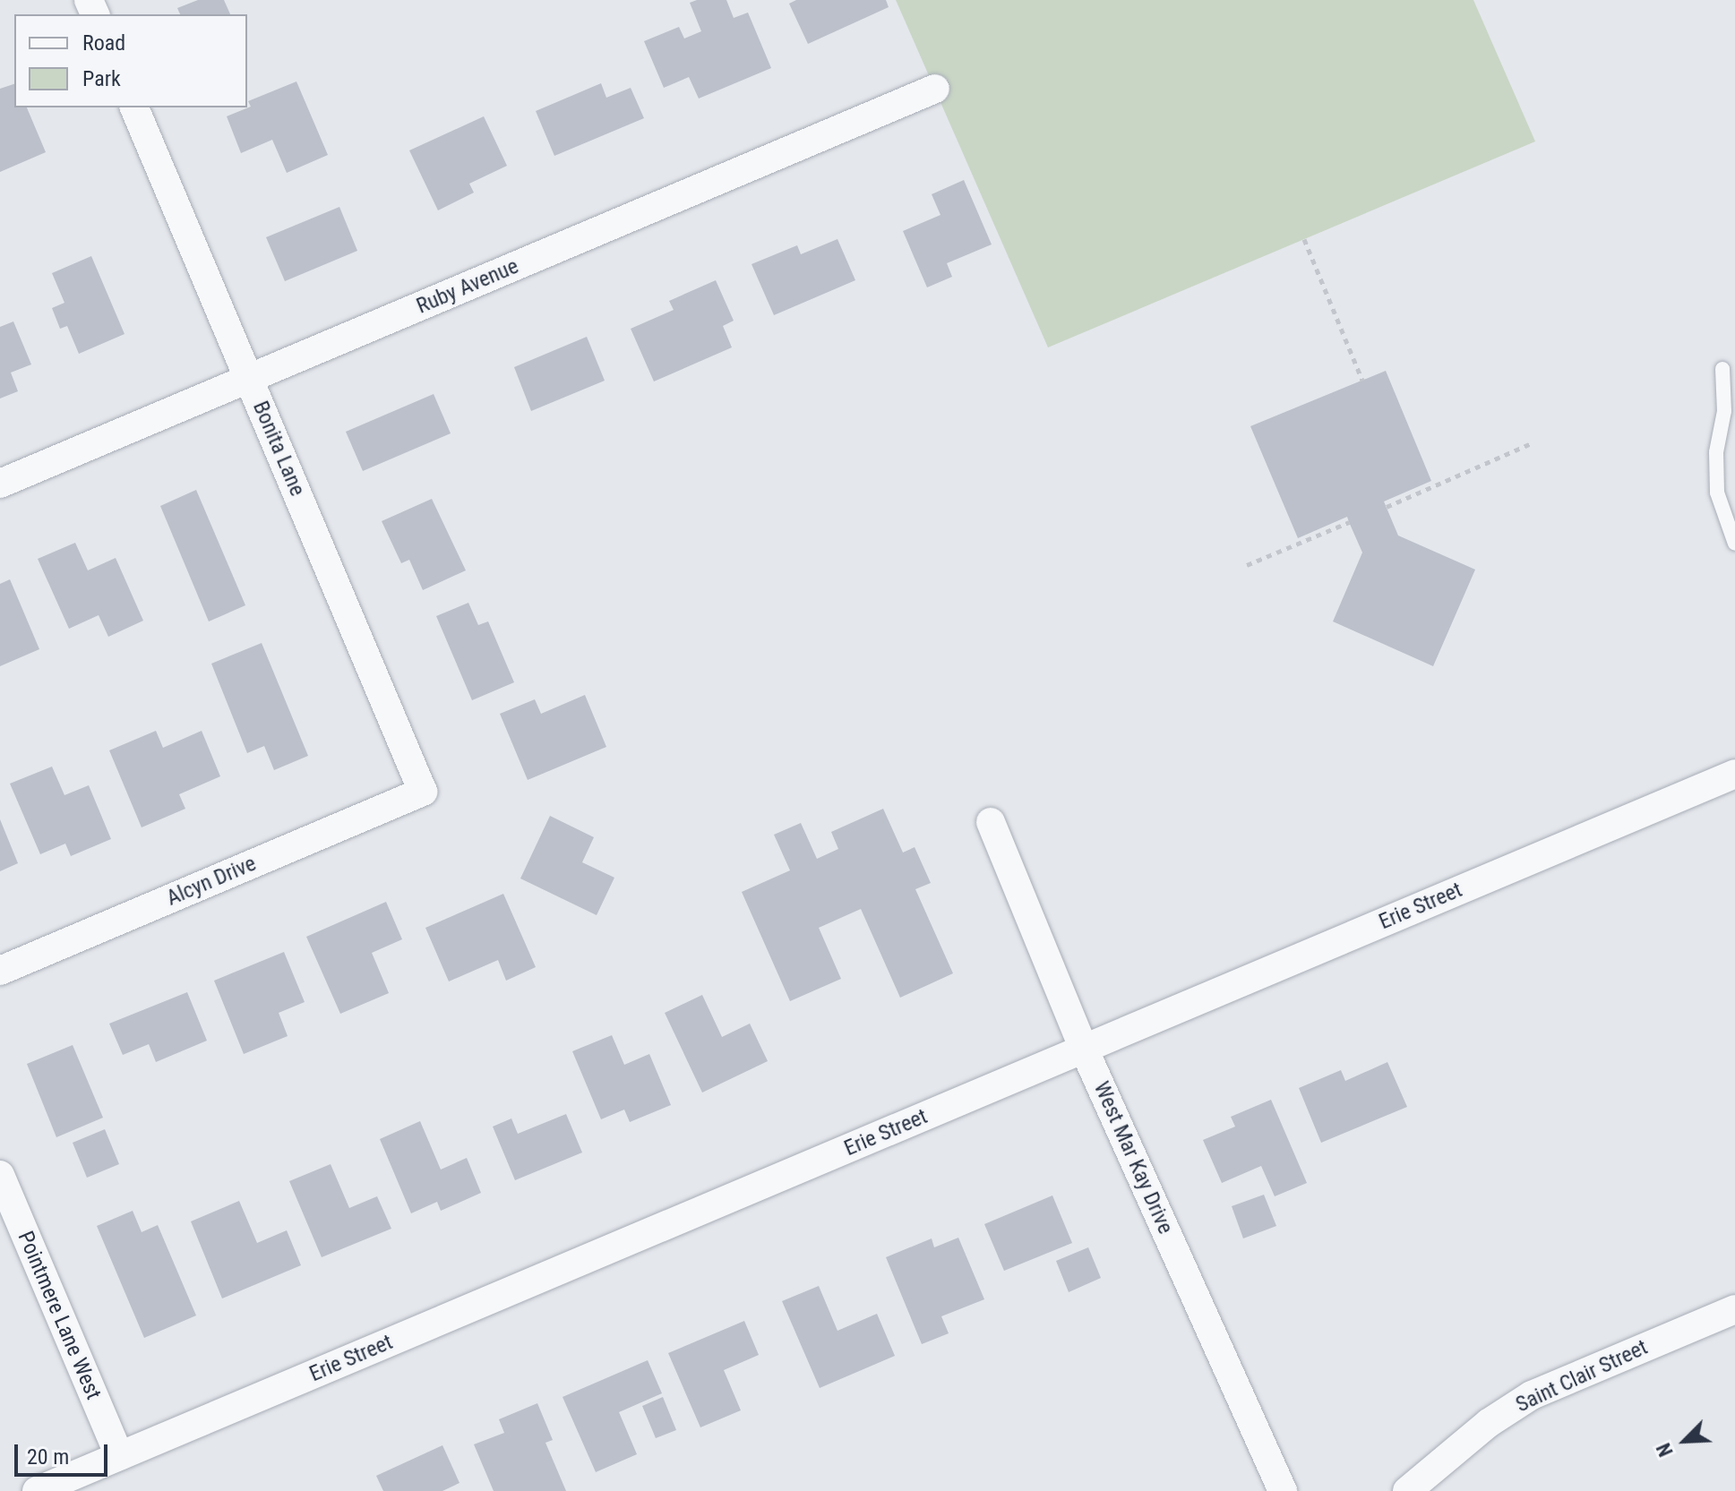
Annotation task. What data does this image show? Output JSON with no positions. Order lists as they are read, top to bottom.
{
  "streets": {
    "street": [
      "Ruby Avenue",
      "Bonita Lane",
      "Alcyn Drive",
      "Erie Street",
      "West Mar Kay Drive",
      "Pointmere Lane West",
      "Saint Clair Street"
    ]
  },
  "crossings": [
    ["Ruby Avenue", "Bonita Lane"],
    ["Bonita Lane", "Alcyn Drive"],
    ["Erie Street", "West Mar Kay Drive"],
    ["Erie Street", "Pointmere Lane West"]
  ],
  "legend": ["Road", "Park"],
  "scale_bar": "20 m",
  "north": "bottom left"
}
